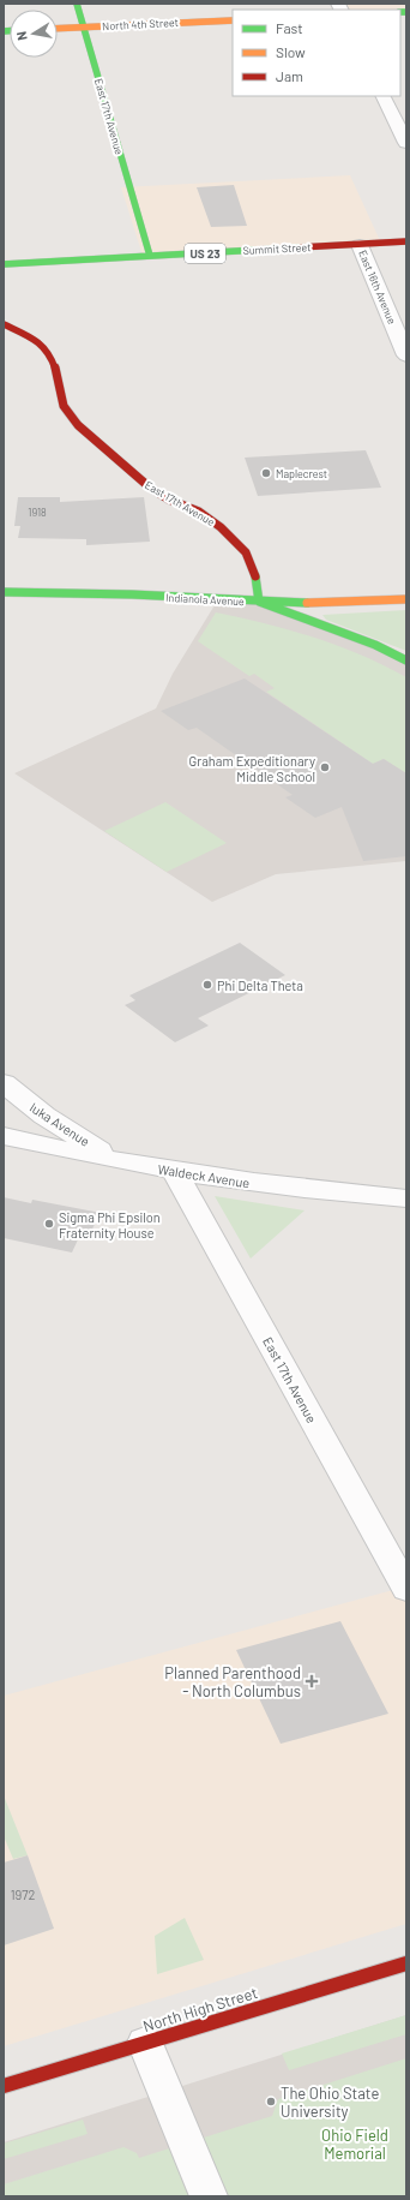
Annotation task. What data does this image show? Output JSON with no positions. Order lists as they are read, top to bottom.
{
  "streets": {
    "street": [
      "North 4th Street",
      "East 17th Avenue",
      "Summit Street",
      "US 23",
      "East 16th Avenue",
      "Indianola Avenue",
      "Iuka Avenue",
      "Waldeck Avenue",
      "North High Street"
    ]
  },
  "crossings": [
    ["North 4th Street", "East 17th Avenue"],
    ["East 17th Avenue", "Summit Street"],
    ["East 17th Avenue", "Indianola Avenue"],
    ["East 17th Avenue", "Waldeck Avenue"],
    ["Summit Street", "East 16th Avenue"],
    ["Iuka Avenue", "Waldeck Avenue"]
  ],
  "parks": ["Ohio Field Memorial"],
  "places": {
    "other": [
      "Maplecrest",
      "Graham Expeditionary Middle School",
      "Phi Delta Theta",
      "Sigma Phi Epsilon Fraternity House",
      "The Ohio State University"
    ],
    "health": ["Planned Parenthood - North Columbus"]
  },
  "house_numbers": ["1918", "1972"],
  "legend": ["Fast", "Slow", "Jam"],
  "north": "left"
}
